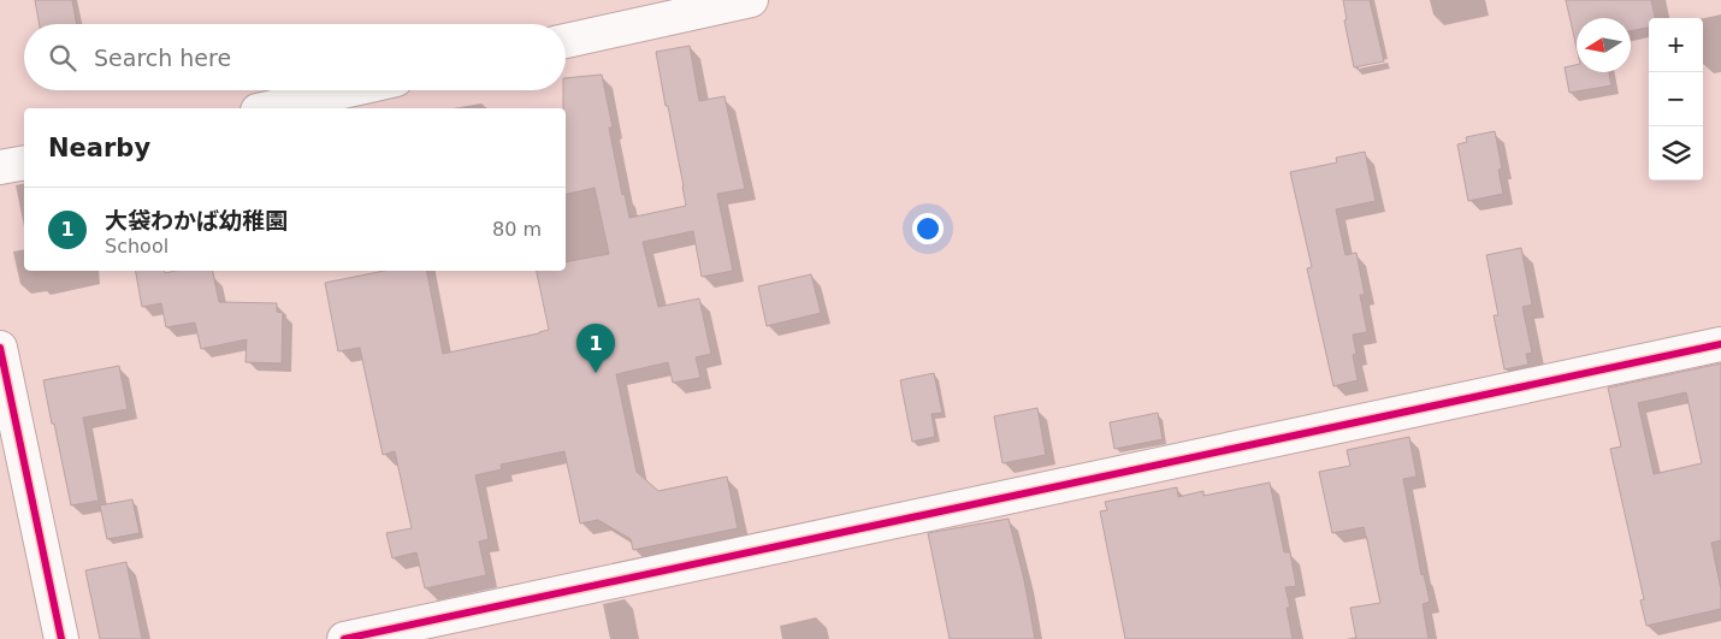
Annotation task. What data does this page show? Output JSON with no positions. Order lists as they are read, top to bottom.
{
  "north": "left",
  "page": {
    "map_buttons": ["+", "−"],
    "search": "Search here",
    "heading": "Nearby",
    "list": [
      {
        "mark": "1",
        "name": "大袋わかば幼稚園",
        "note": "School",
        "value": "80 m"
      }
    ],
    "pins": "1"
  }
}
